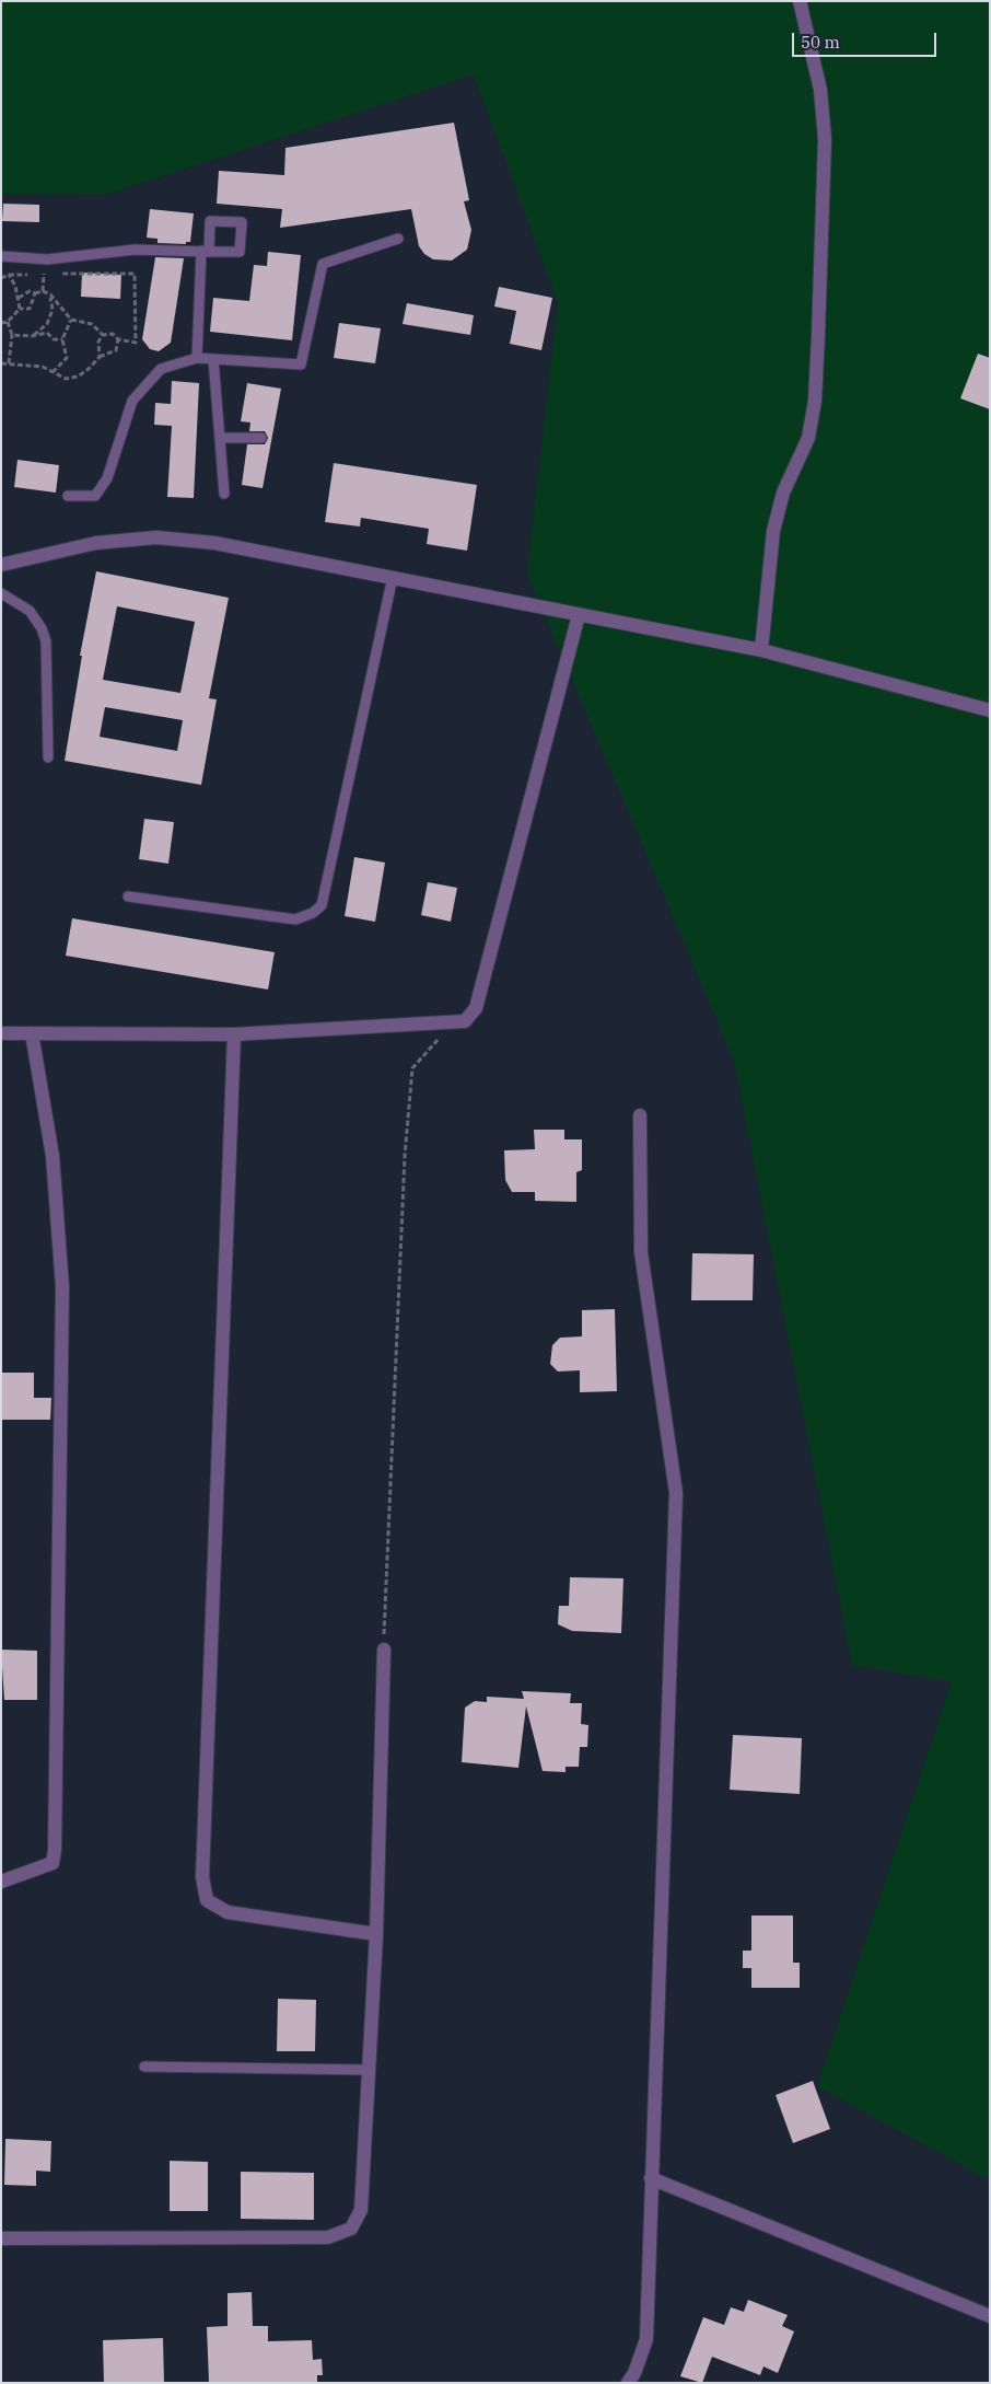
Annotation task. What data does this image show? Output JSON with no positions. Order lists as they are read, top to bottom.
{
  "scale_bar": "50 m"
}
